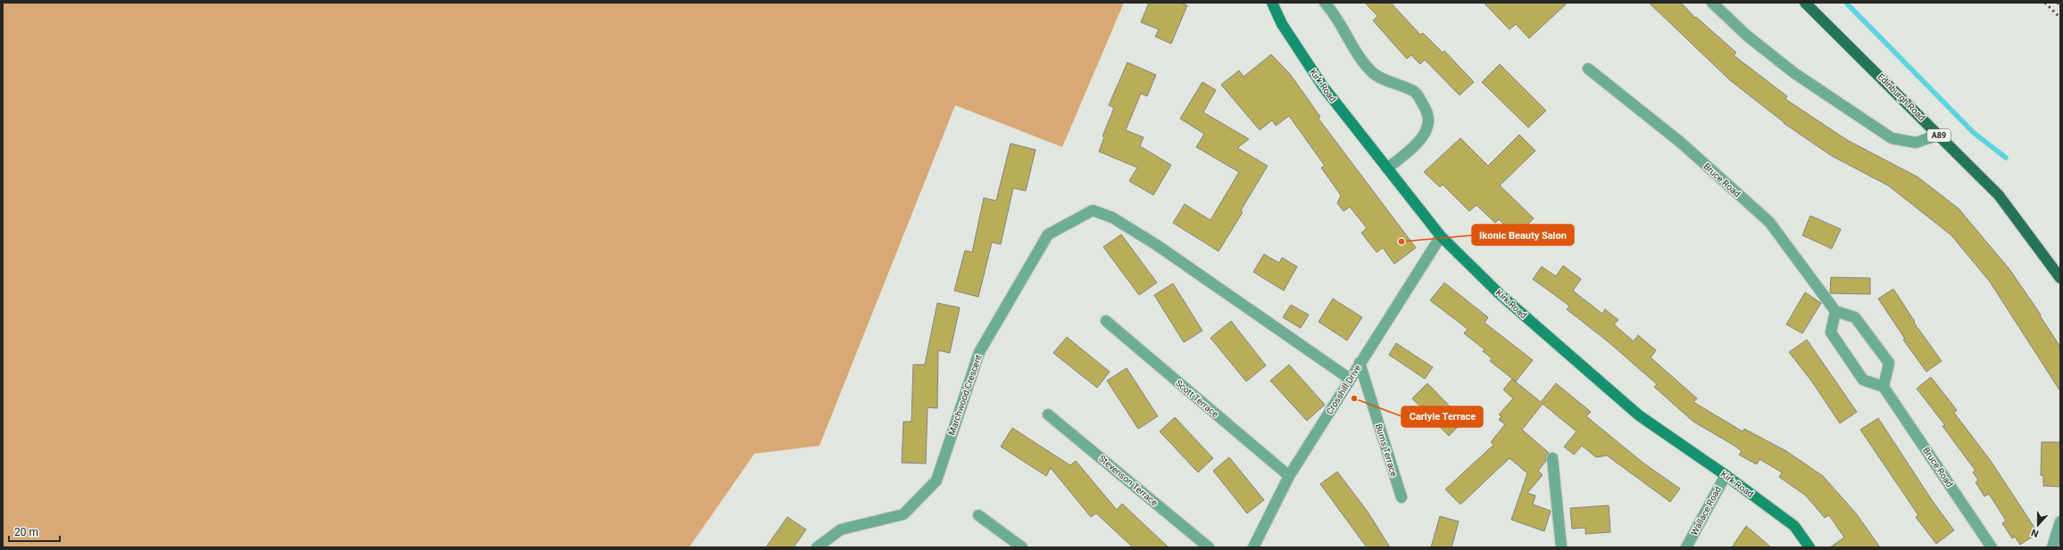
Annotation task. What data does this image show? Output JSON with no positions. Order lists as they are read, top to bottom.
{
  "streets": {
    "main road": ["Kirk Road", "Edinburgh Road", "A89"],
    "street": [
      "Bruce Road",
      "Crosshill Drive",
      "Marchwood Crescent",
      "Scott Terrace",
      "Burns Terrace",
      "Stevenson Terrace",
      "Wallace Road"
    ]
  },
  "crossings": [
    ["Kirk Road", "Crosshill Drive"],
    ["Kirk Road", "Wallace Road"],
    ["Crosshill Drive", "Marchwood Crescent"],
    ["Crosshill Drive", "Scott Terrace"],
    ["Crosshill Drive", "Burns Terrace"]
  ],
  "places": ["Ikonic Beauty Salon", "Carlyle Terrace"],
  "scale_bar": "20 m",
  "north": "bottom"
}
